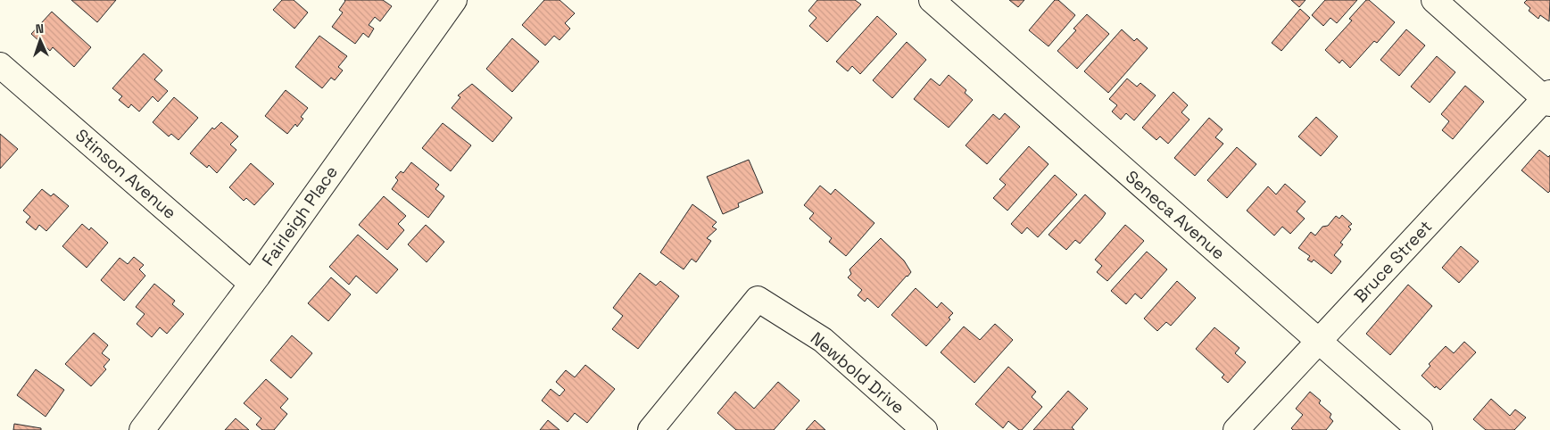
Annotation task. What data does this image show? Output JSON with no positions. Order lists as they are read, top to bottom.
{
  "streets": {
    "street": [
      "Stinson Avenue",
      "Seneca Avenue",
      "Fairleigh Place",
      "Bruce Street",
      "Newbold Drive"
    ]
  },
  "crossings": [
    ["Stinson Avenue", "Fairleigh Place"],
    ["Seneca Avenue", "Bruce Street"]
  ],
  "north": "top"
}
